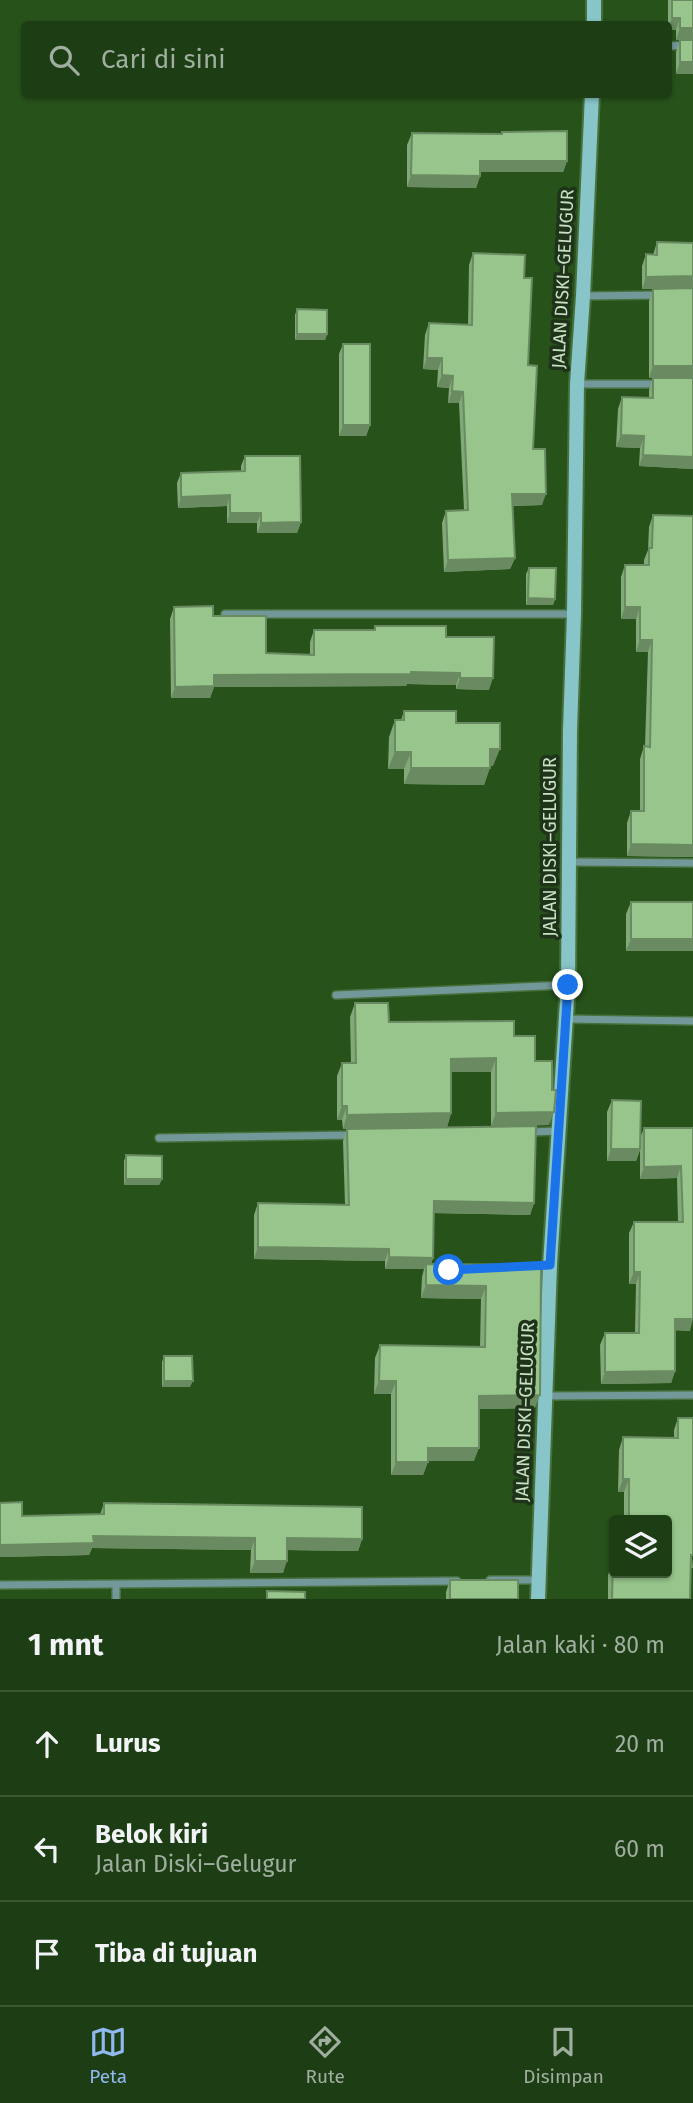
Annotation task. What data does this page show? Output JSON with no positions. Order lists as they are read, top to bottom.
{
  "streets": {
    "main road": ["JALAN DISKI–GELUGUR"]
  },
  "page": {
    "search": "Cari di sini",
    "heading": ["1 mnt", "Jalan kaki · 80 m"],
    "list": [
      ["Lurus", "20 m"],
      ["Belok kiri", "Jalan Diski–Gelugur", "60 m"],
      "Tiba di tujuan"
    ],
    "nav": ["Peta", "Rute", "Disimpan"]
  }
}
